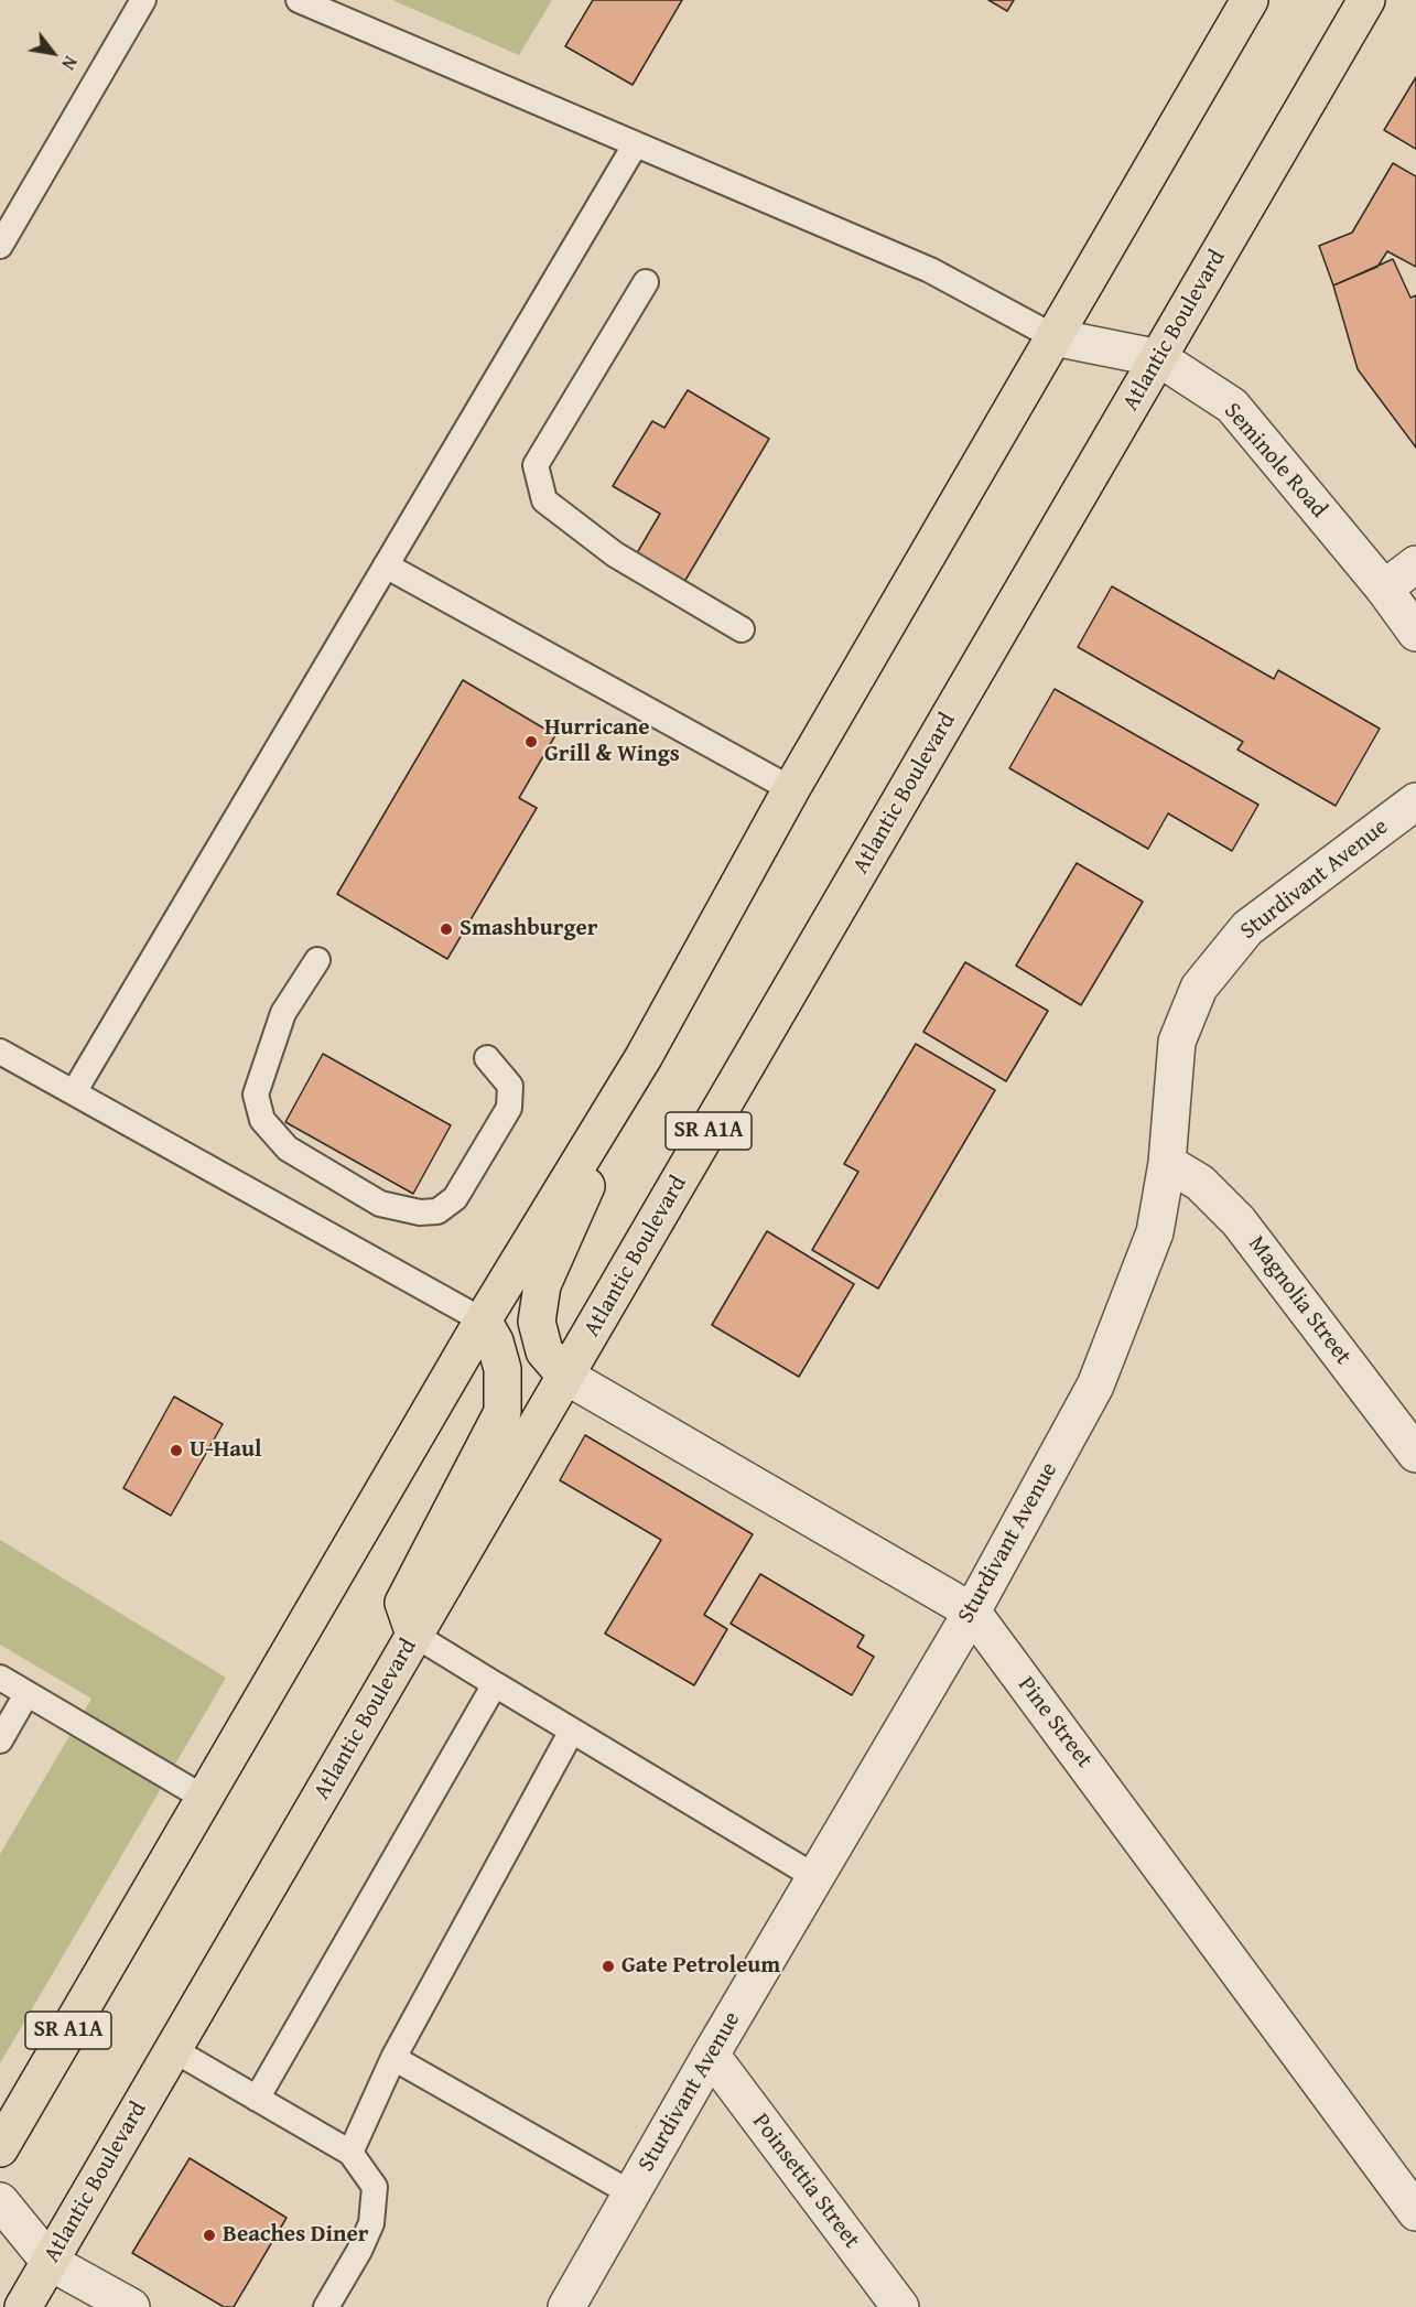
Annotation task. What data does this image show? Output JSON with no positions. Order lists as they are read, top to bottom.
{
  "streets": {
    "highway": ["Atlantic Boulevard", "SR A1A"],
    "street": [
      "Seminole Road",
      "Sturdivant Avenue",
      "Magnolia Street",
      "Pine Street",
      "Poinsettia Street"
    ]
  },
  "crossings": [
    ["Atlantic Boulevard", "Seminole Road"],
    ["Atlantic Boulevard", "Pine Street"],
    ["Seminole Road", "SR A1A"],
    ["Sturdivant Avenue", "Magnolia Street"],
    ["Sturdivant Avenue", "Pine Street"],
    ["Sturdivant Avenue", "Poinsettia Street"]
  ],
  "places": [
    "Hurricane Grill & Wings",
    "Smashburger",
    "U-Haul",
    "Gate Petroleum",
    "Beaches Diner"
  ],
  "north": "bottom right"
}
